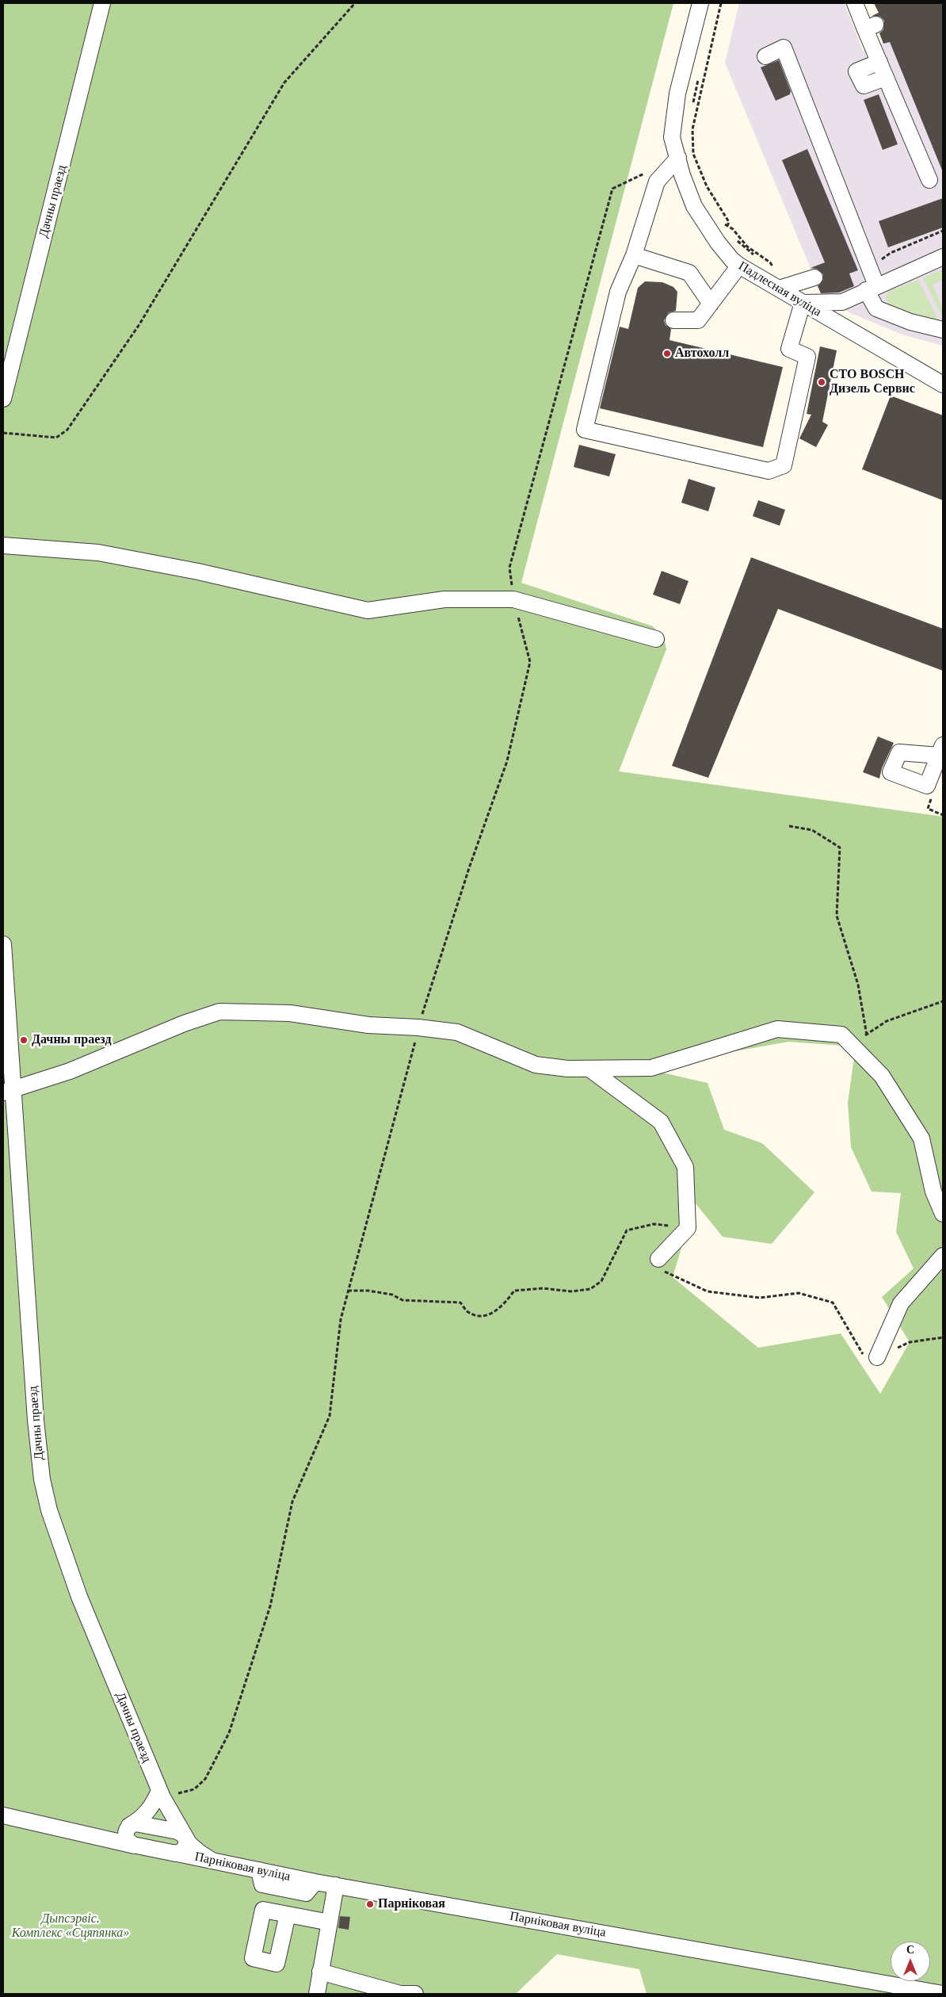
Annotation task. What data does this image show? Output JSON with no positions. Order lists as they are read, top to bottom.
{
  "streets": {
    "street": ["Дачны праезд", "Падлесная вуліца", "Парніковая вуліца"]
  },
  "crossings": [
    ["Дачны праезд", "Парніковая вуліца"]
  ],
  "parks": ["Дыпсэрвіс. Комплекс «Сцяпянка»"],
  "places": [
    "Автохолл",
    "СТО BOSCH Дизель Сервис",
    "Дачны праезд",
    "Парніковая"
  ],
  "north": "top"
}
